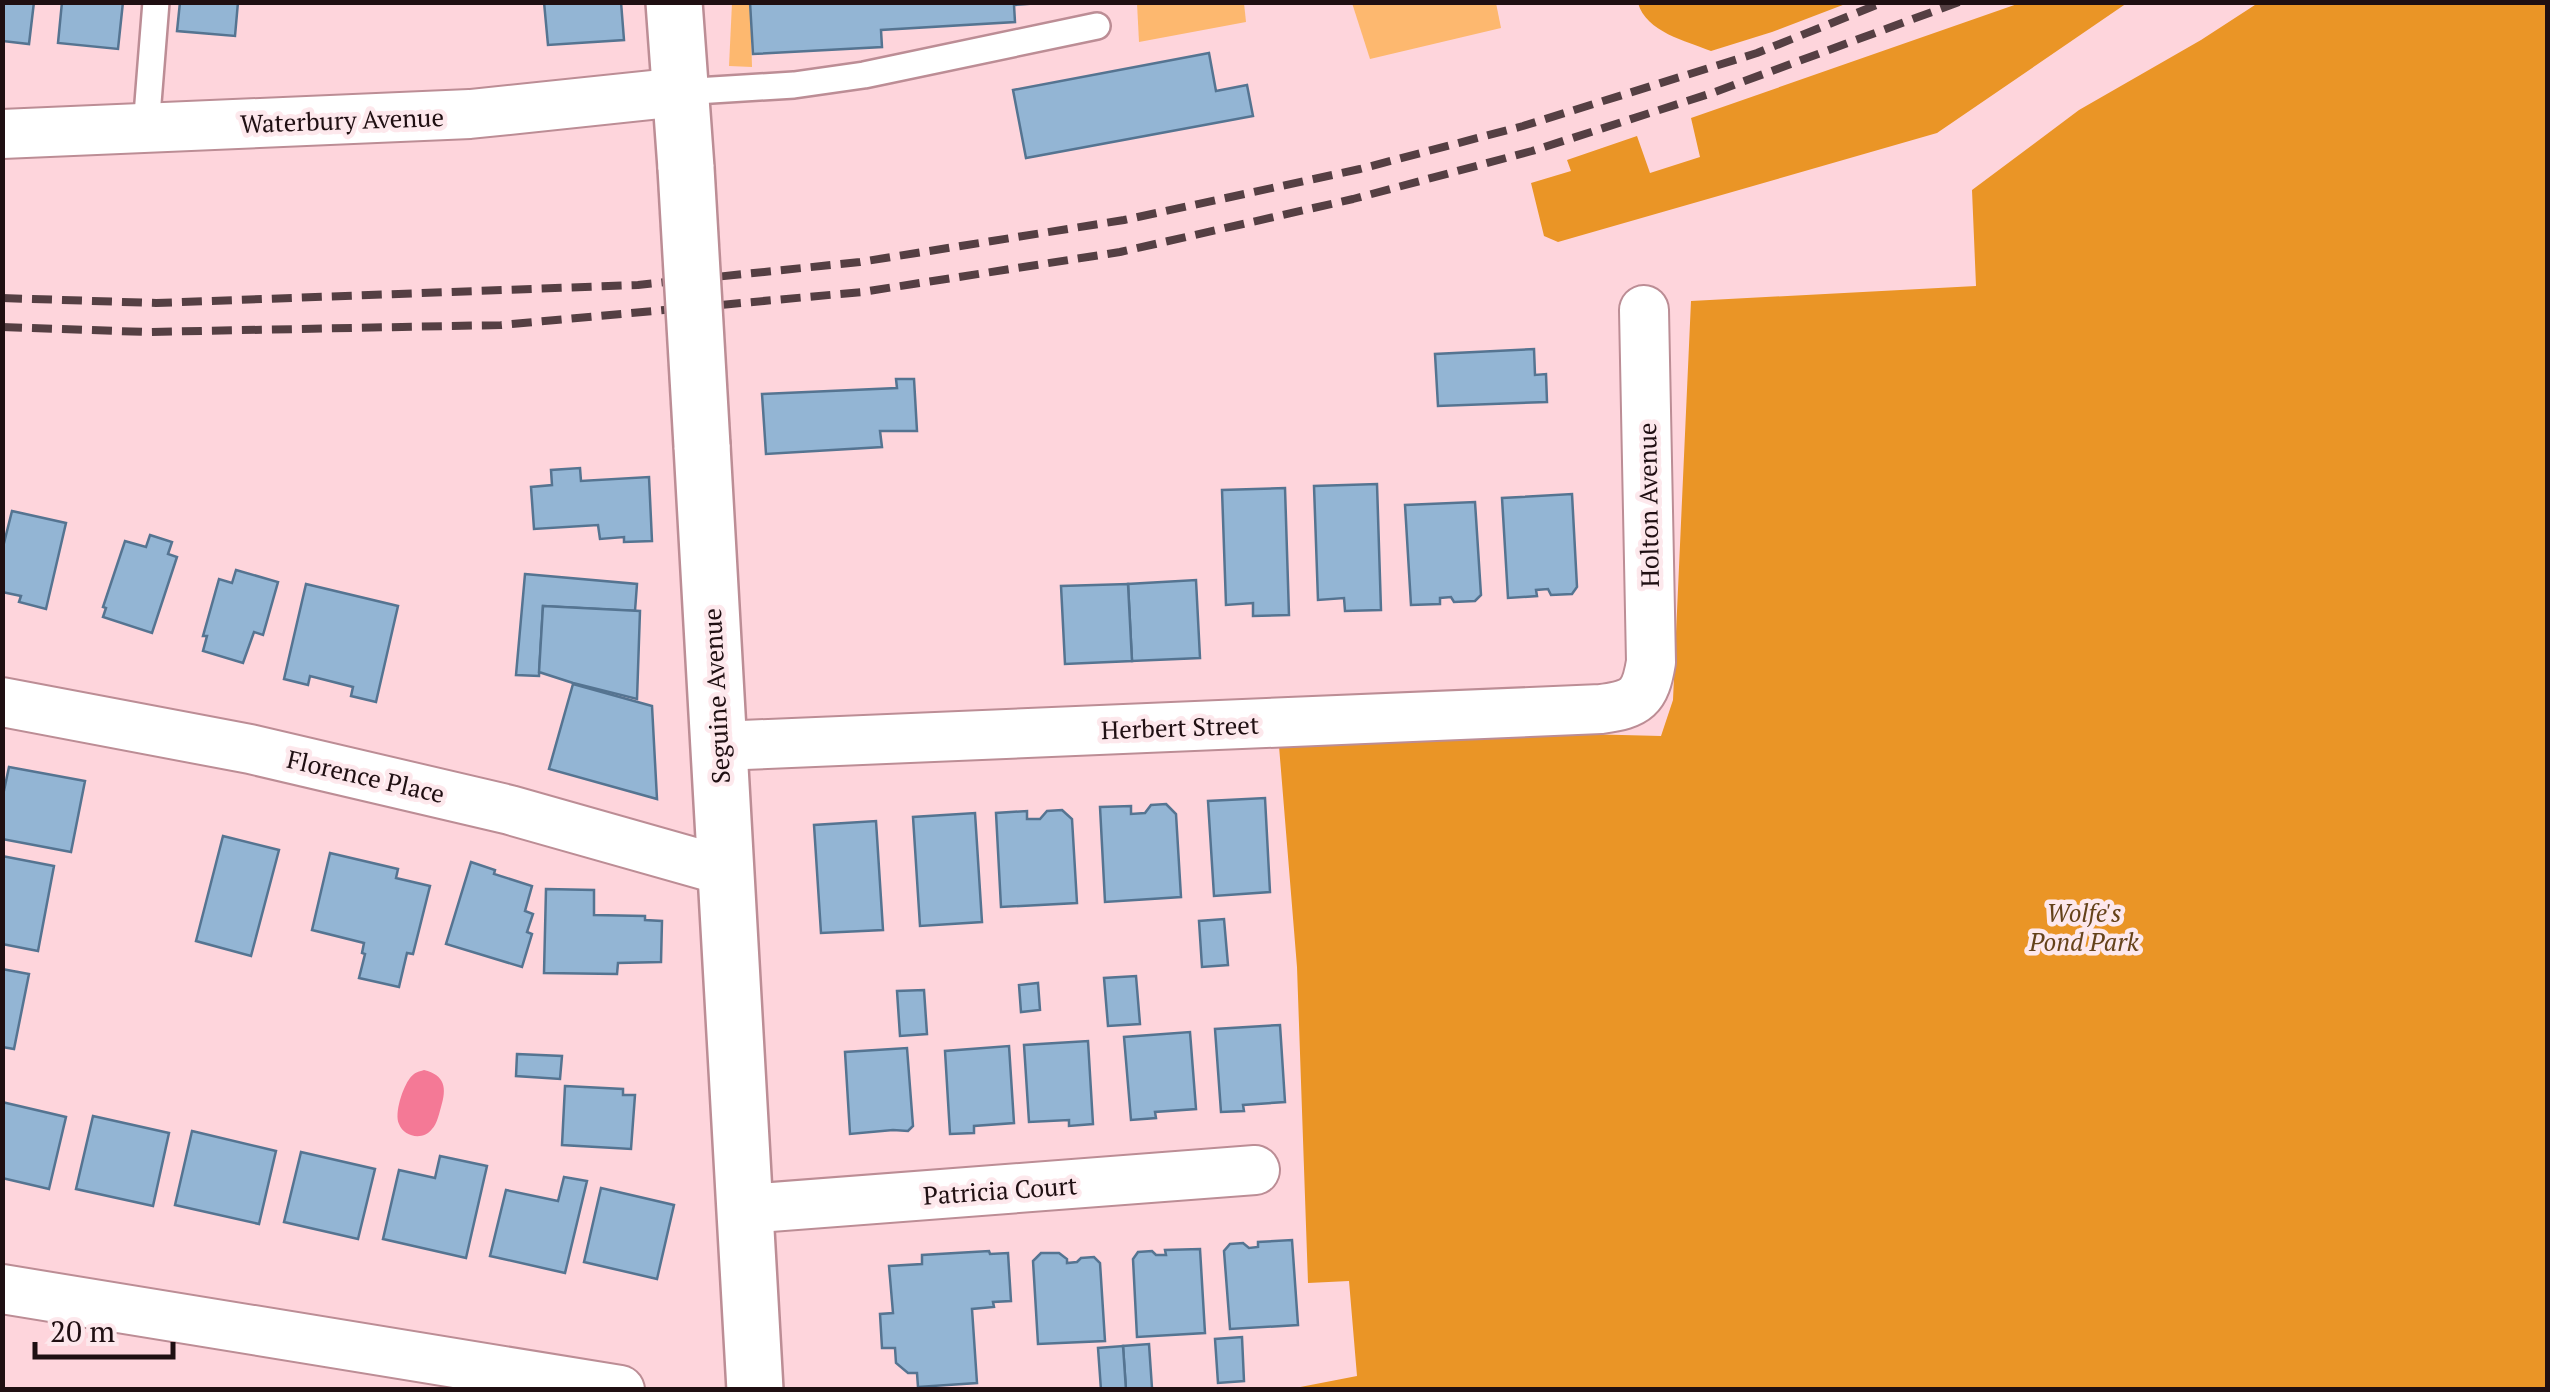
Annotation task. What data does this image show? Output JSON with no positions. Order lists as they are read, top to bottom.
{
  "streets": {
    "street": [
      "Waterbury Avenue",
      "Holton Avenue",
      "Seguine Avenue",
      "Herbert Street",
      "Florence Place",
      "Patricia Court"
    ]
  },
  "crossings": [
    ["Waterbury Avenue", "Seguine Avenue"],
    ["Holton Avenue", "Herbert Street"],
    ["Seguine Avenue", "Herbert Street"],
    ["Seguine Avenue", "Florence Place"],
    ["Seguine Avenue", "Patricia Court"]
  ],
  "parks": ["Wolfe's Pond Park"],
  "scale_bar": "20 m"
}
